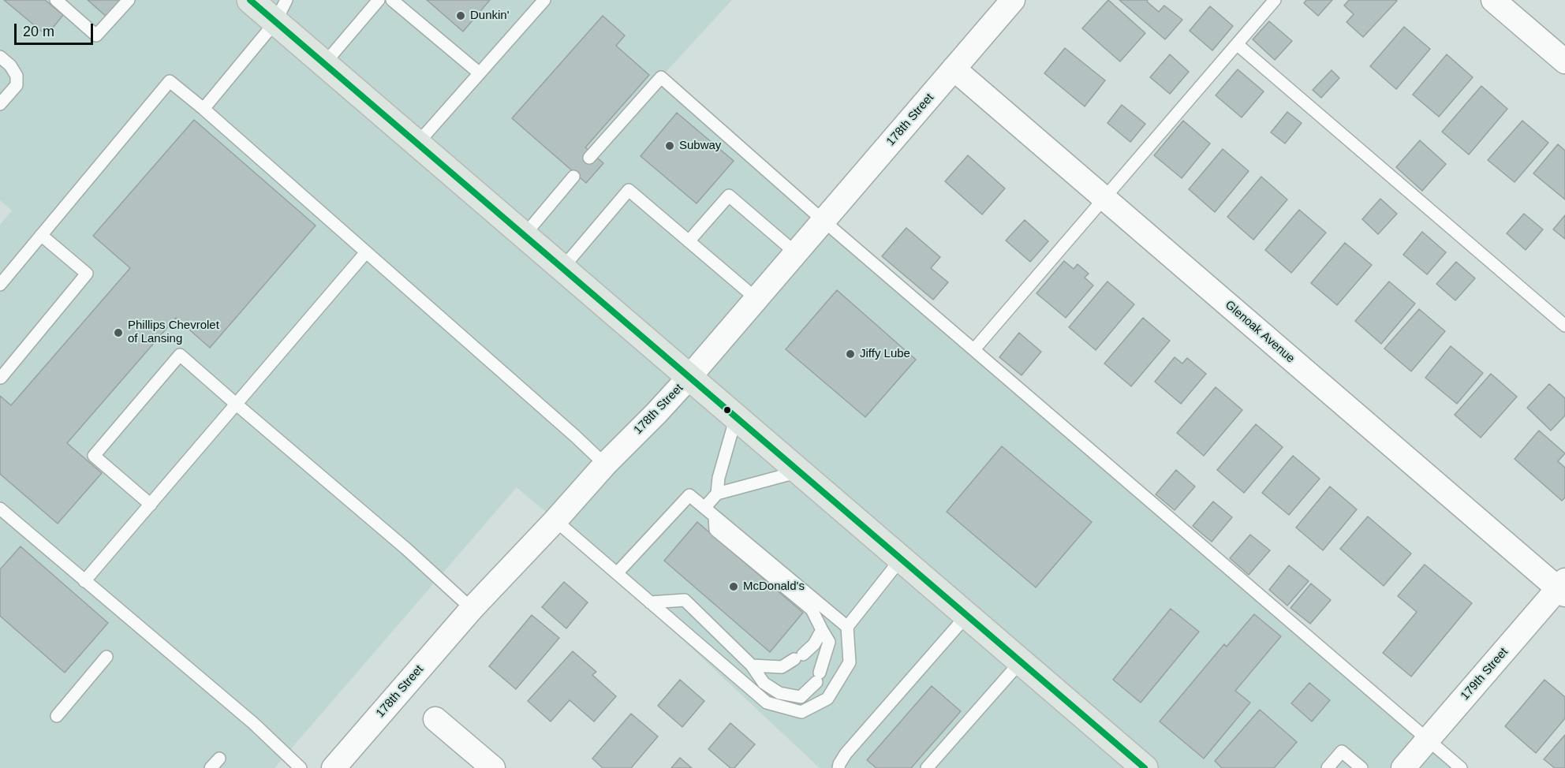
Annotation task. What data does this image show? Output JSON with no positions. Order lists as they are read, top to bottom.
{
  "streets": {
    "street": ["178th Street", "Glenoak Avenue", "179th Street"]
  },
  "crossings": [
    ["178th Street", "Glenoak Avenue"],
    ["Glenoak Avenue", "179th Street"]
  ],
  "places": [
    "Dunkin'",
    "Subway",
    "Phillips Chevrolet of Lansing",
    "Jiffy Lube",
    "McDonald's"
  ],
  "scale_bar": "20 m"
}
